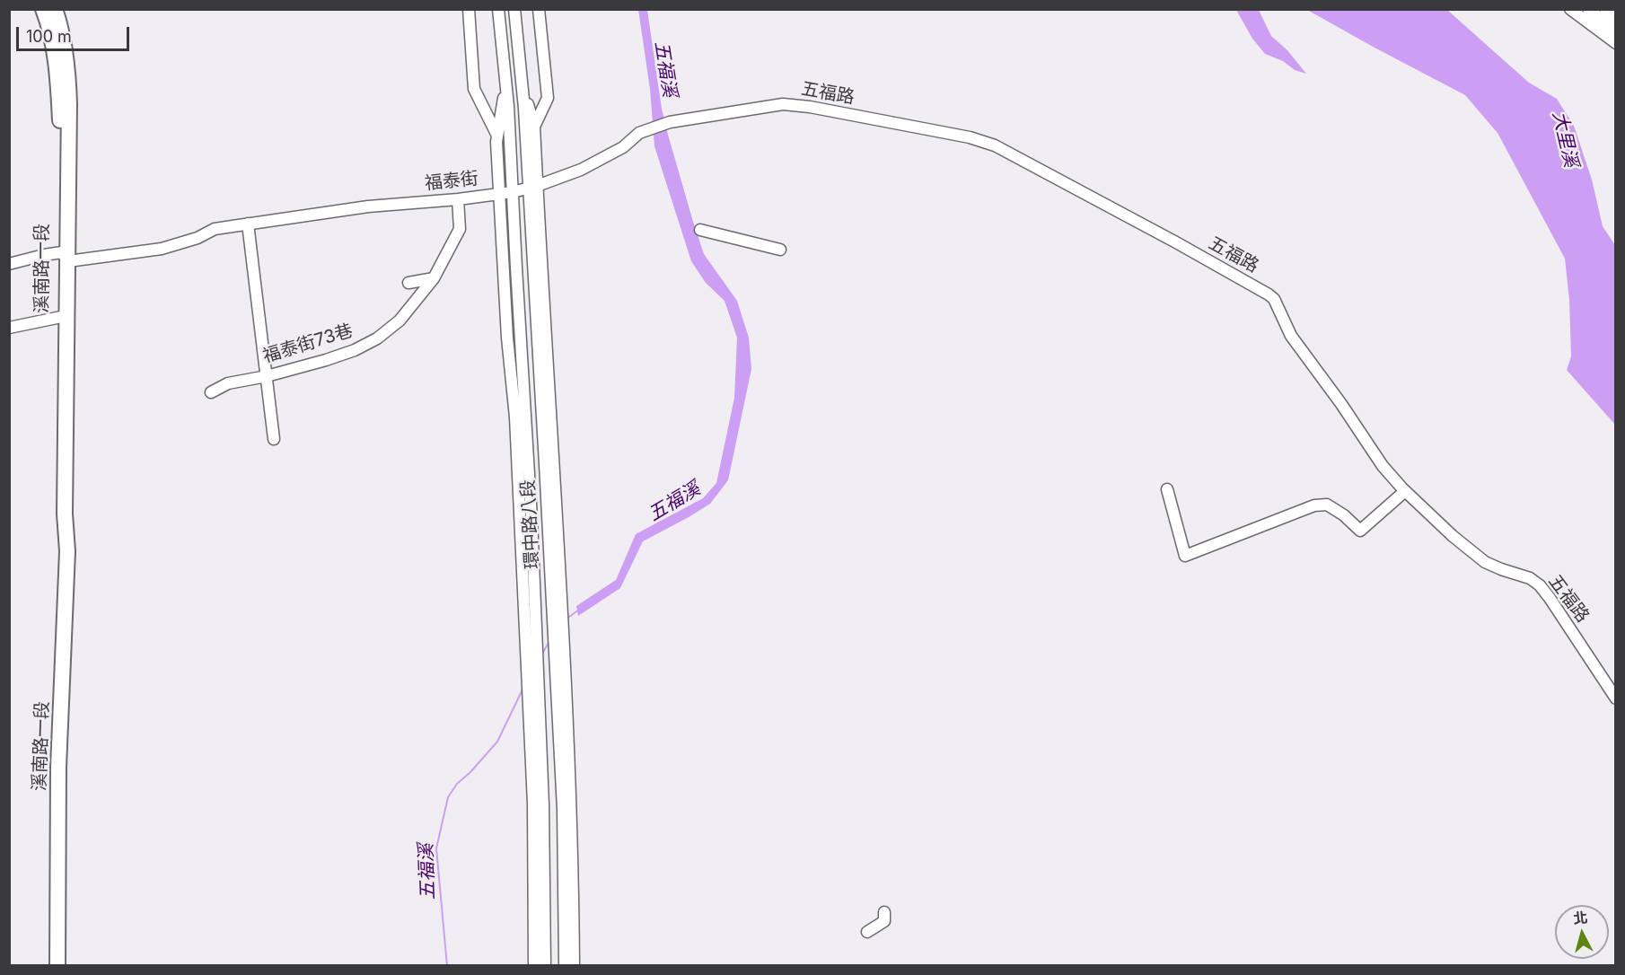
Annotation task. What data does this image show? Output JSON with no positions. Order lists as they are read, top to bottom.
{
  "streets": {
    "main road": ["溪南路一段"],
    "street": [
      "五福路",
      "福泰街",
      "福泰街73巷",
      "環中路八段"
    ]
  },
  "crossings": [
    ["五福路", "福泰街"],
    ["福泰街", "溪南路一段"],
    ["福泰街", "福泰街73巷"],
    ["福泰街", "環中路八段"]
  ],
  "water": ["五福溪", "大里溪"],
  "scale_bar": "100 m",
  "north": "top"
}
